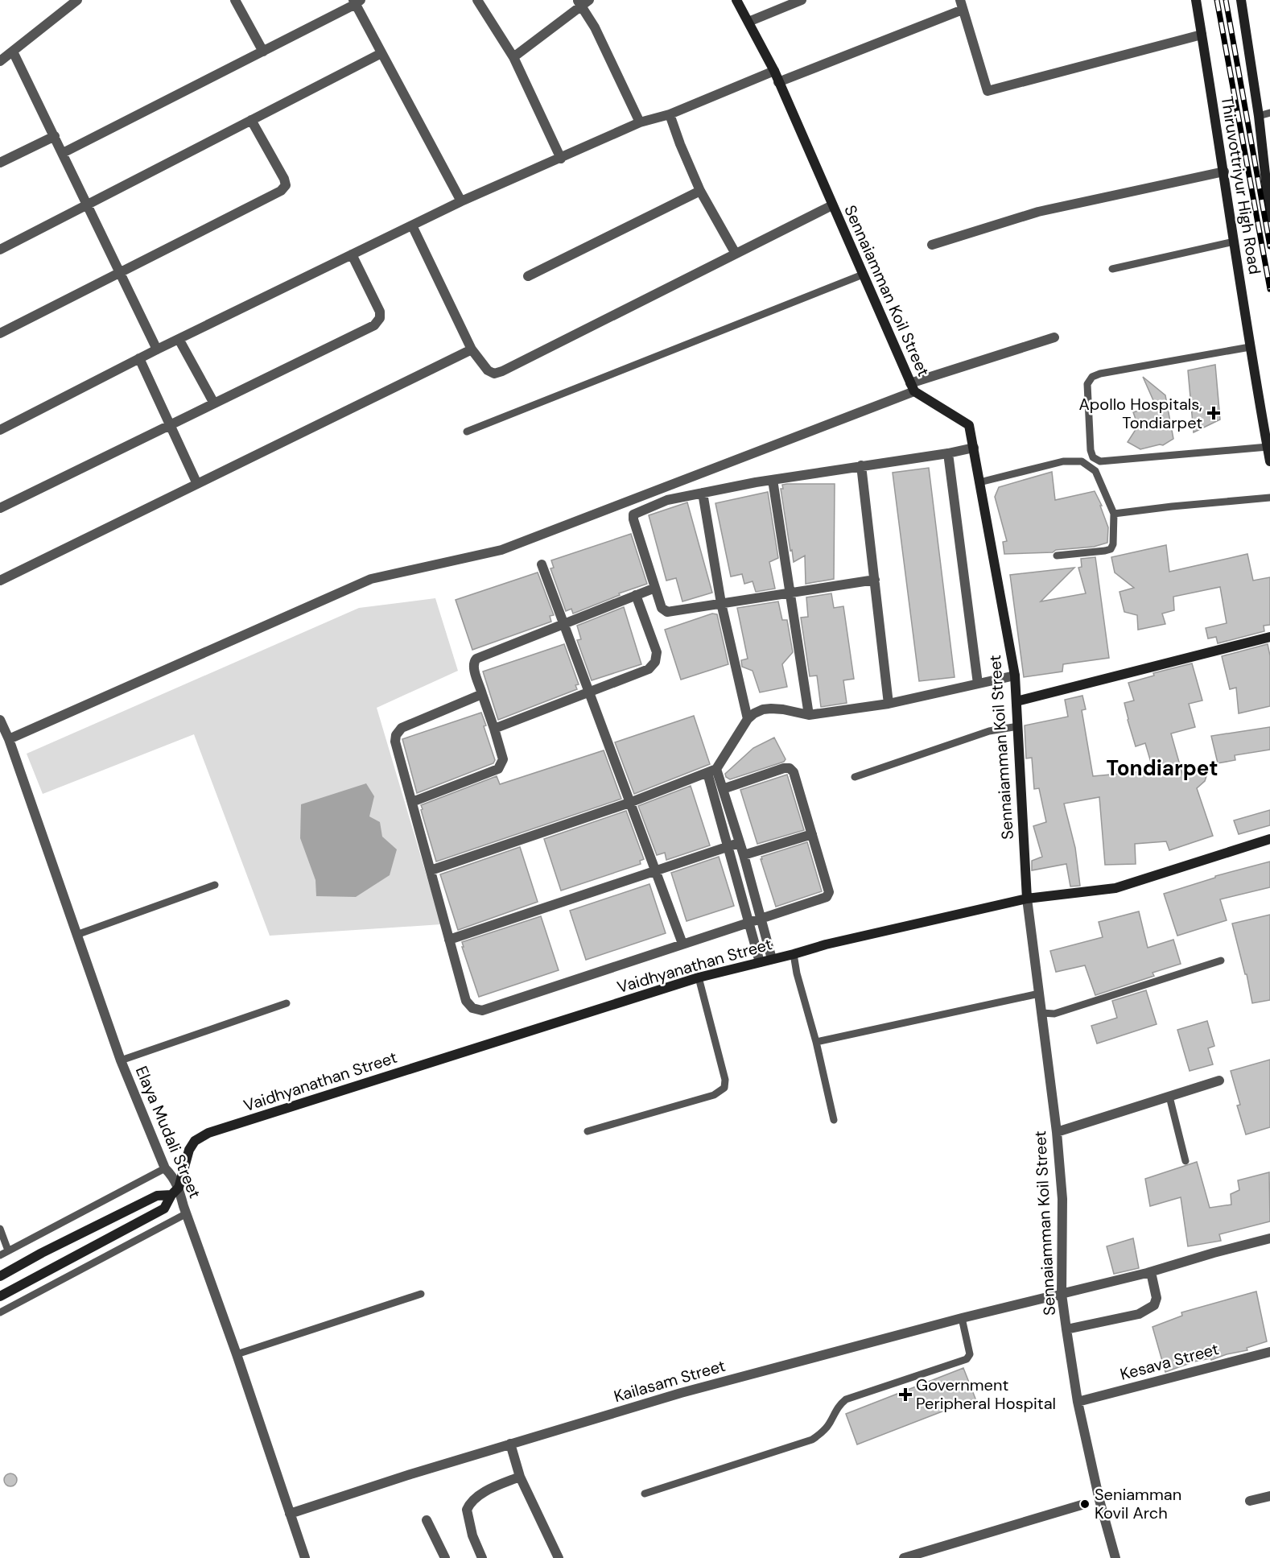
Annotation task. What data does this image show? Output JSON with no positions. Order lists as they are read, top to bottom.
{
  "streets": {
    "main road": ["Thiruvottriyur High Road", "Sennaiamman Koil Street", "Vaidhyanathan Street"],
    "street": ["Elaya Mudali Street", "Kesava Street", "Kailasam Street"]
  },
  "crossings": [
    ["Sennaiamman Koil Street", "Vaidhyanathan Street"],
    ["Sennaiamman Koil Street", "Kesava Street"],
    ["Sennaiamman Koil Street", "Kailasam Street"],
    ["Vaidhyanathan Street", "Elaya Mudali Street"],
    ["Elaya Mudali Street", "Kailasam Street"]
  ],
  "districts": ["Tondiarpet"],
  "places": {
    "health": ["Apollo Hospitals, Tondiarpet", "Government Peripheral Hospital"],
    "other": ["Seniamman Kovil Arch"]
  }
}
